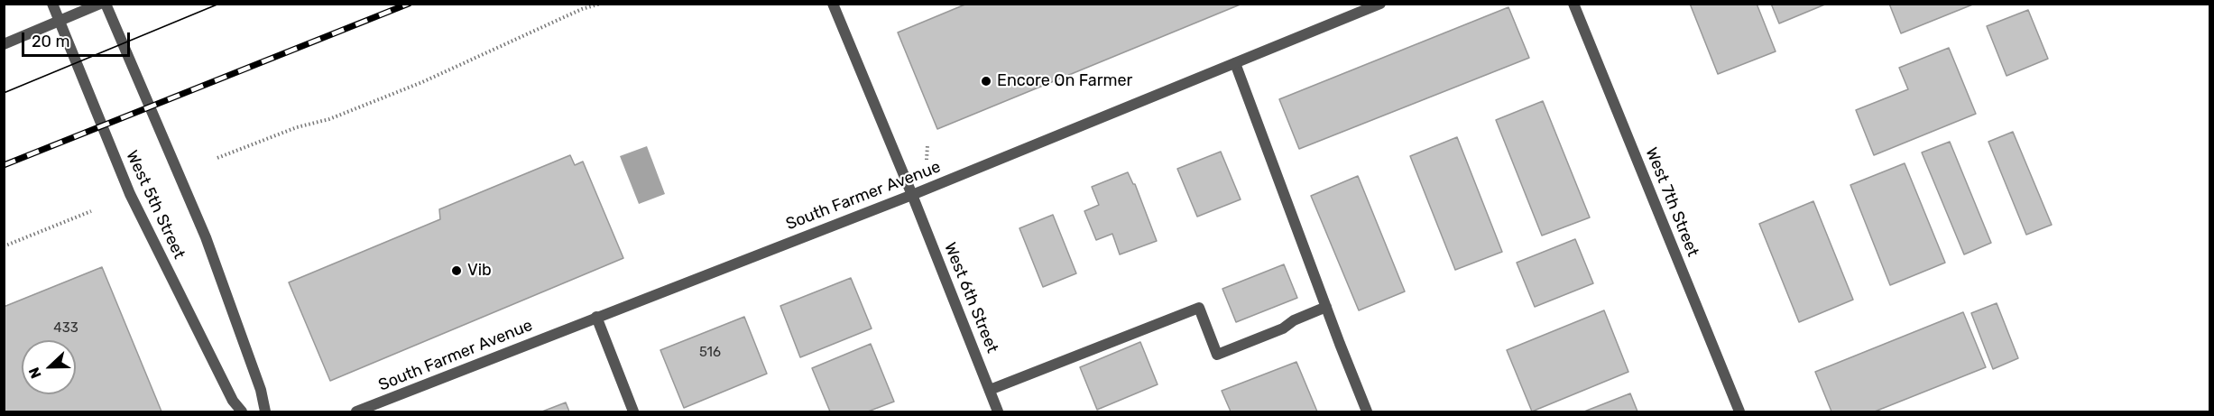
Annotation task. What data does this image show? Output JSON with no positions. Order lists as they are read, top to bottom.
{
  "streets": {
    "street": [
      "South Farmer Avenue",
      "West 7th Street",
      "West 5th Street",
      "West 6th Street"
    ]
  },
  "crossings": [
    ["South Farmer Avenue", "West 6th Street"]
  ],
  "places": ["Encore On Farmer", "Vib"],
  "house_numbers": ["433", "516"],
  "scale_bar": "20 m",
  "north": "left"
}
